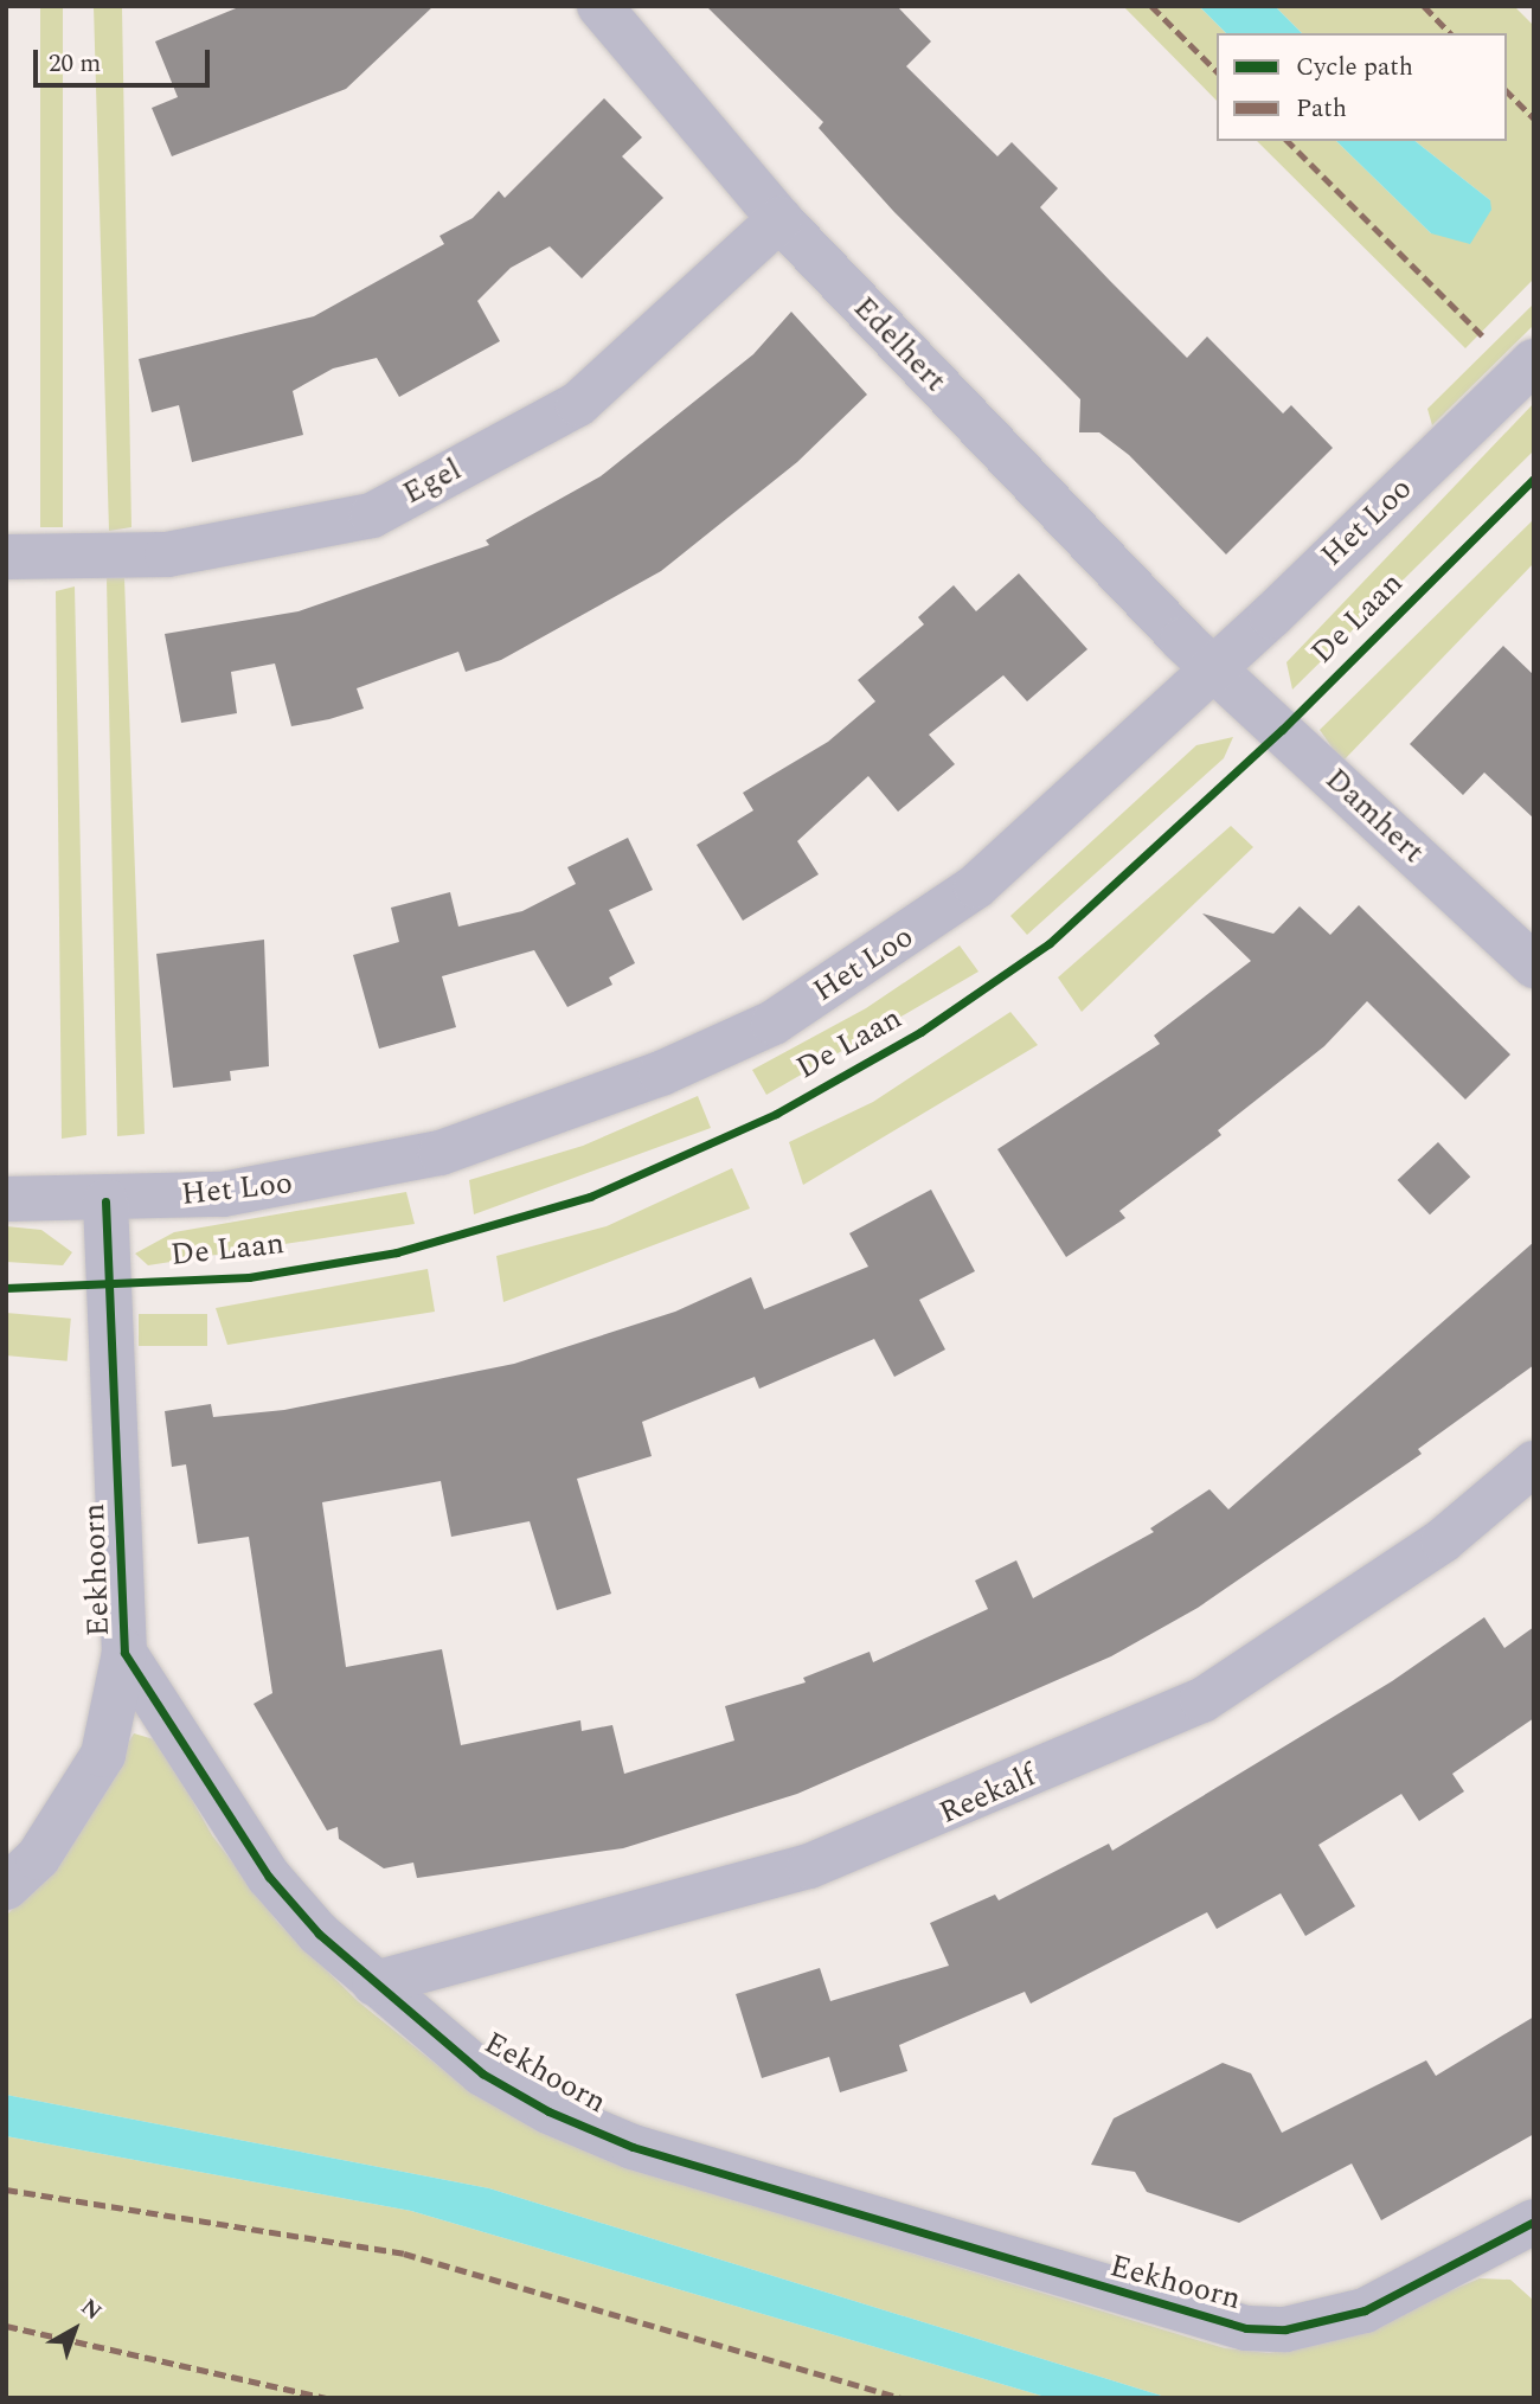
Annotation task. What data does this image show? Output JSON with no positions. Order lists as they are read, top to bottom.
{
  "streets": {
    "street": [
      "Edelhert",
      "Egel",
      "Het Loo",
      "Damhert",
      "Eekhoorn",
      "Reekalf"
    ],
    "cycle path": ["De Laan"]
  },
  "crossings": [
    ["Edelhert", "Egel"],
    ["Edelhert", "Het Loo"],
    ["Edelhert", "Damhert"],
    ["Het Loo", "Damhert"],
    ["Het Loo", "Eekhoorn"],
    ["Eekhoorn", "Reekalf"]
  ],
  "legend": ["Cycle path", "Path"],
  "scale_bar": "20 m",
  "north": "top right"
}
